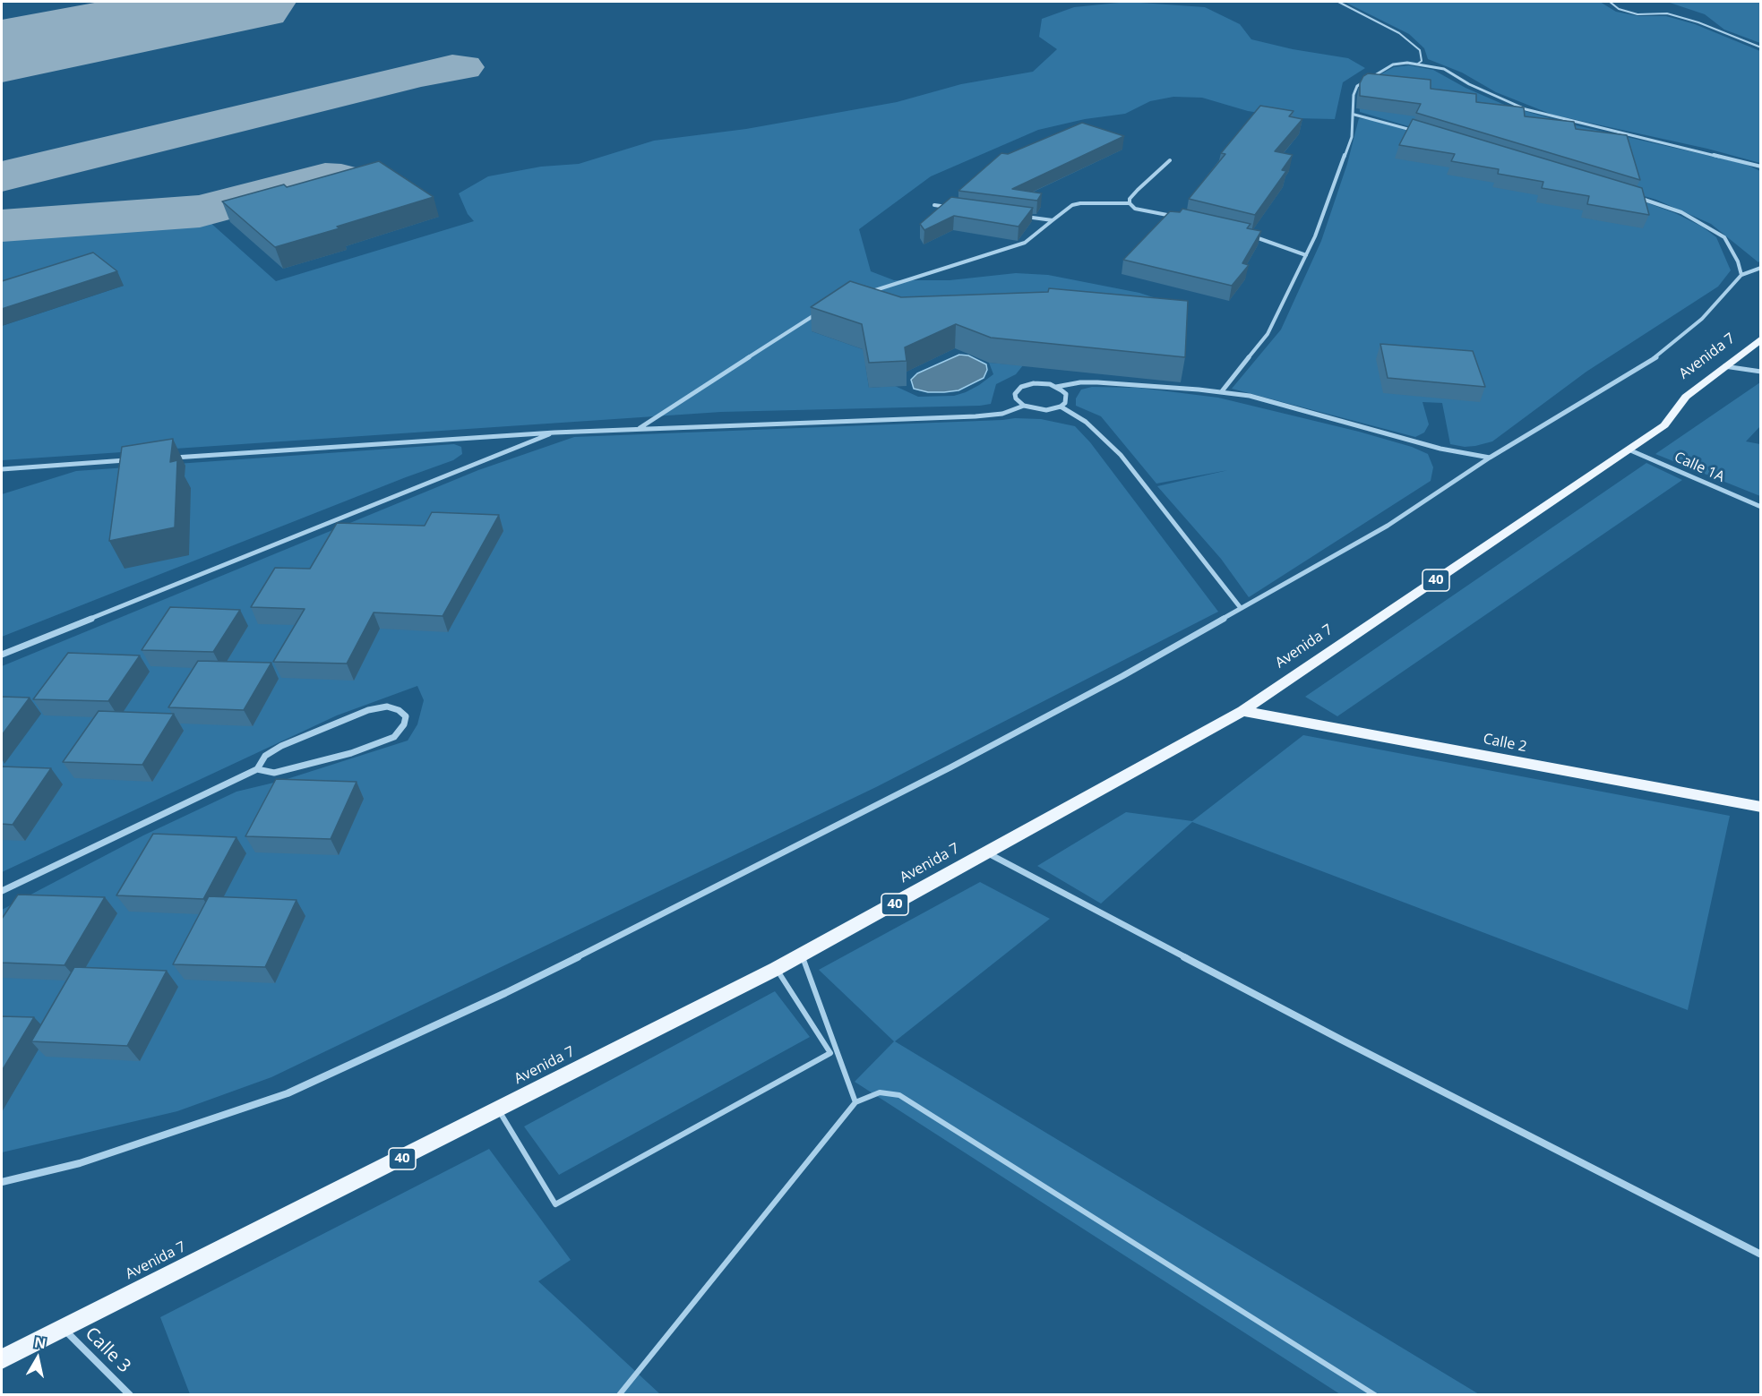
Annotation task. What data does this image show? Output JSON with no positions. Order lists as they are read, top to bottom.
{
  "streets": {
    "main road": ["Avenida 7", "40", "Calle 2"],
    "street": ["Calle 1A", "Calle 3"]
  },
  "crossings": [
    ["Avenida 7", "Calle 1A"],
    ["Avenida 7", "Calle 2"],
    ["Avenida 7", "Calle 3"]
  ],
  "north": "top"
}
